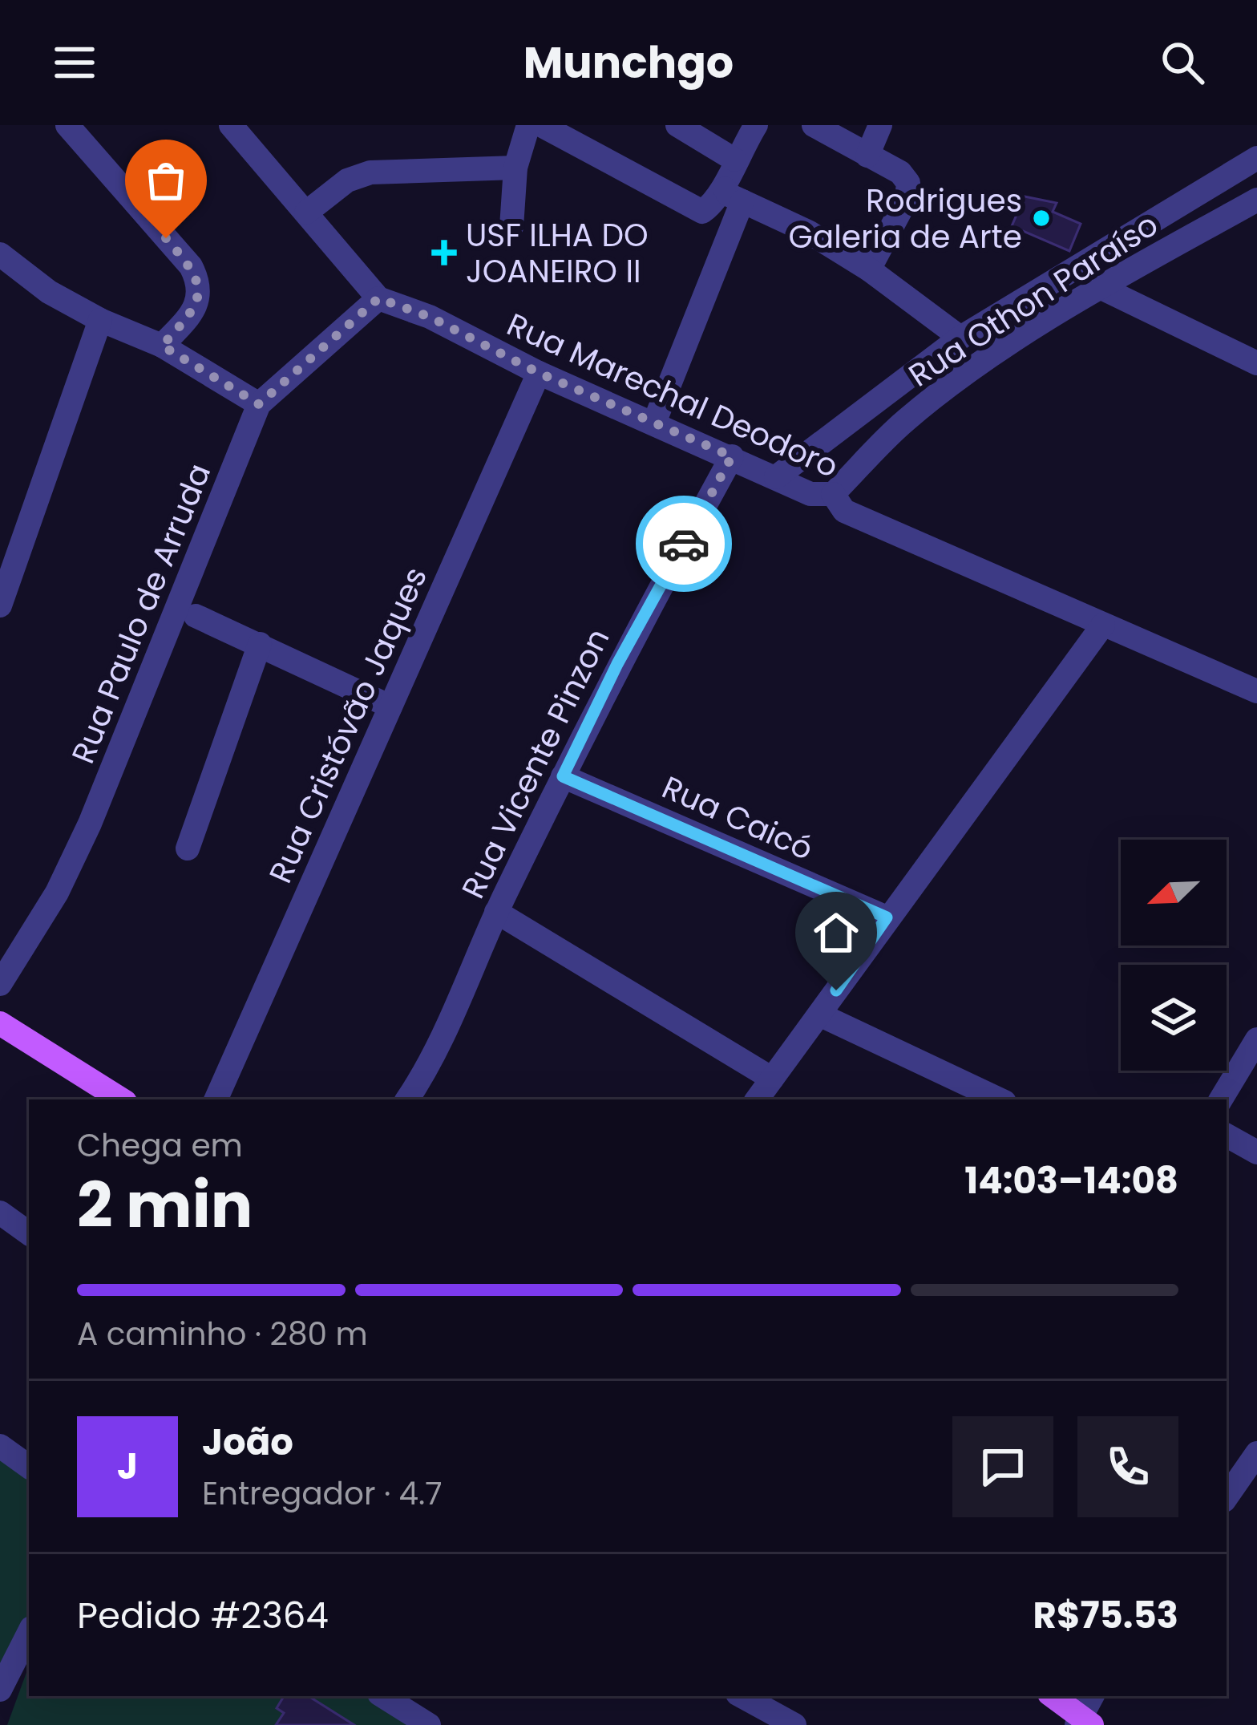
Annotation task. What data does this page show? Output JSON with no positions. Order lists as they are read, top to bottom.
{
  "streets": {
    "street": [
      "Rua Othon Paraíso",
      "Rua Marechal Deodoro",
      "Rua Paulo de Arruda",
      "Rua Cristóvão Jaques",
      "Rua Vicente Pinzon",
      "Rua Caicó"
    ]
  },
  "crossings": [
    ["Rua Othon Paraíso", "Rua Marechal Deodoro"],
    ["Rua Marechal Deodoro", "Rua Paulo de Arruda"],
    ["Rua Marechal Deodoro", "Rua Cristóvão Jaques"],
    ["Rua Marechal Deodoro", "Rua Vicente Pinzon"],
    ["Rua Vicente Pinzon", "Rua Caicó"]
  ],
  "places": {
    "other": ["Rodrigues Galeria de Arte"],
    "health": ["USF ILHA DO JOANEIRO II"]
  },
  "north": "bottom left",
  "page": {
    "header": "Munchgo",
    "heading": ["2 min", "Chega em", "14:03–14:08"],
    "panel": [
      "João",
      "Entregador · 4.7",
      "Pedido #2364",
      "R$75.53"
    ],
    "bar": "A caminho · 280 m",
    "round": "J"
  }
}
